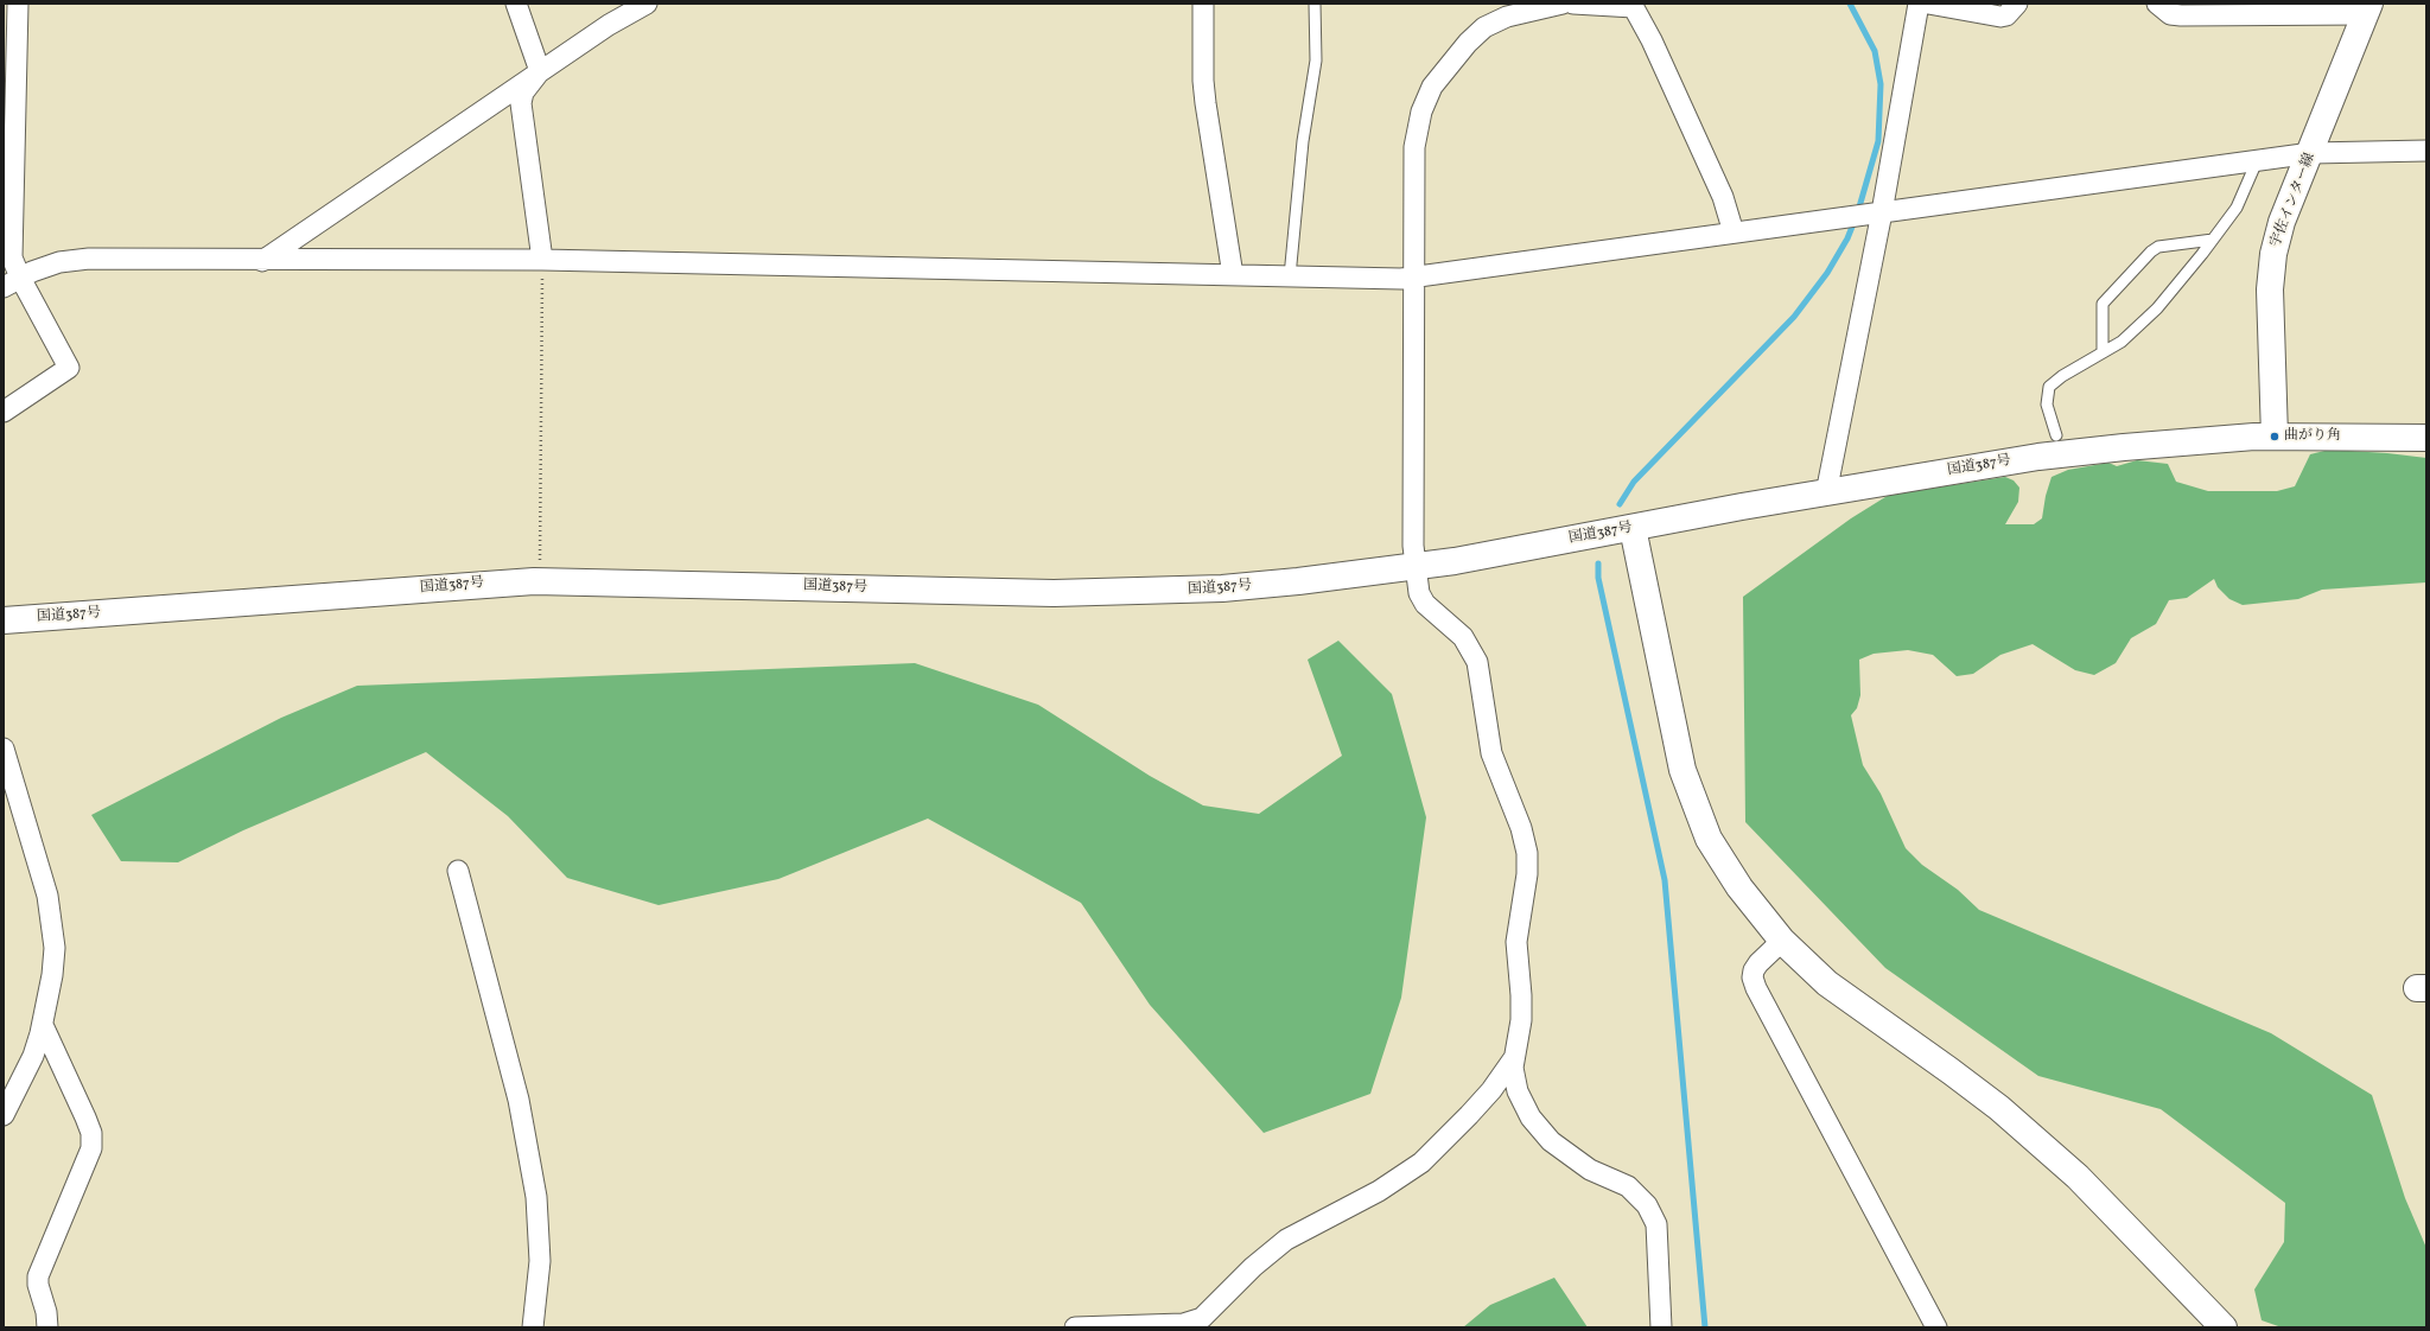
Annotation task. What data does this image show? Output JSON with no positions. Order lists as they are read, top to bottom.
{
  "streets": {
    "main road": ["宇佐インター線", "国道387号"]
  },
  "crossings": [
    ["宇佐インター線", "国道387号"]
  ],
  "places": ["曲がり角"]
}
